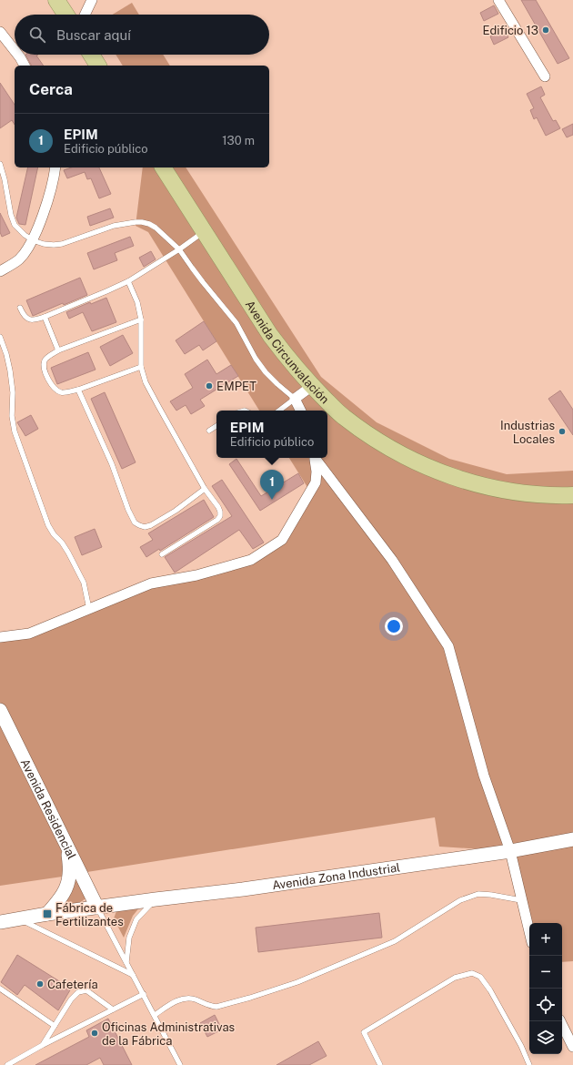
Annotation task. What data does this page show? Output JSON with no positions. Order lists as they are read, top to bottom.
{
  "streets": {
    "highway": ["Avenida Circunvalación"],
    "main road": ["Avenida Residencial", "Avenida Zona Industrial"]
  },
  "crossings": [
    ["Avenida Residencial", "Avenida Zona Industrial"]
  ],
  "places": {
    "other": [
      "Edificio 13",
      "EMPET",
      "Industrias Locales",
      "Cafetería",
      "Oficinas Administrativas de la Fábrica"
    ],
    "transit": ["Fábrica de Fertilizantes"]
  },
  "page": {
    "search": "Buscar aquí",
    "heading": "Cerca",
    "list": [
      {
        "mark": "1",
        "name": "EPIM",
        "note": "Edificio público",
        "value": "130 m"
      }
    ],
    "popup": ["EPIM", "Edificio público"],
    "pins": "1",
    "map_buttons": ["+", "−"]
  }
}
